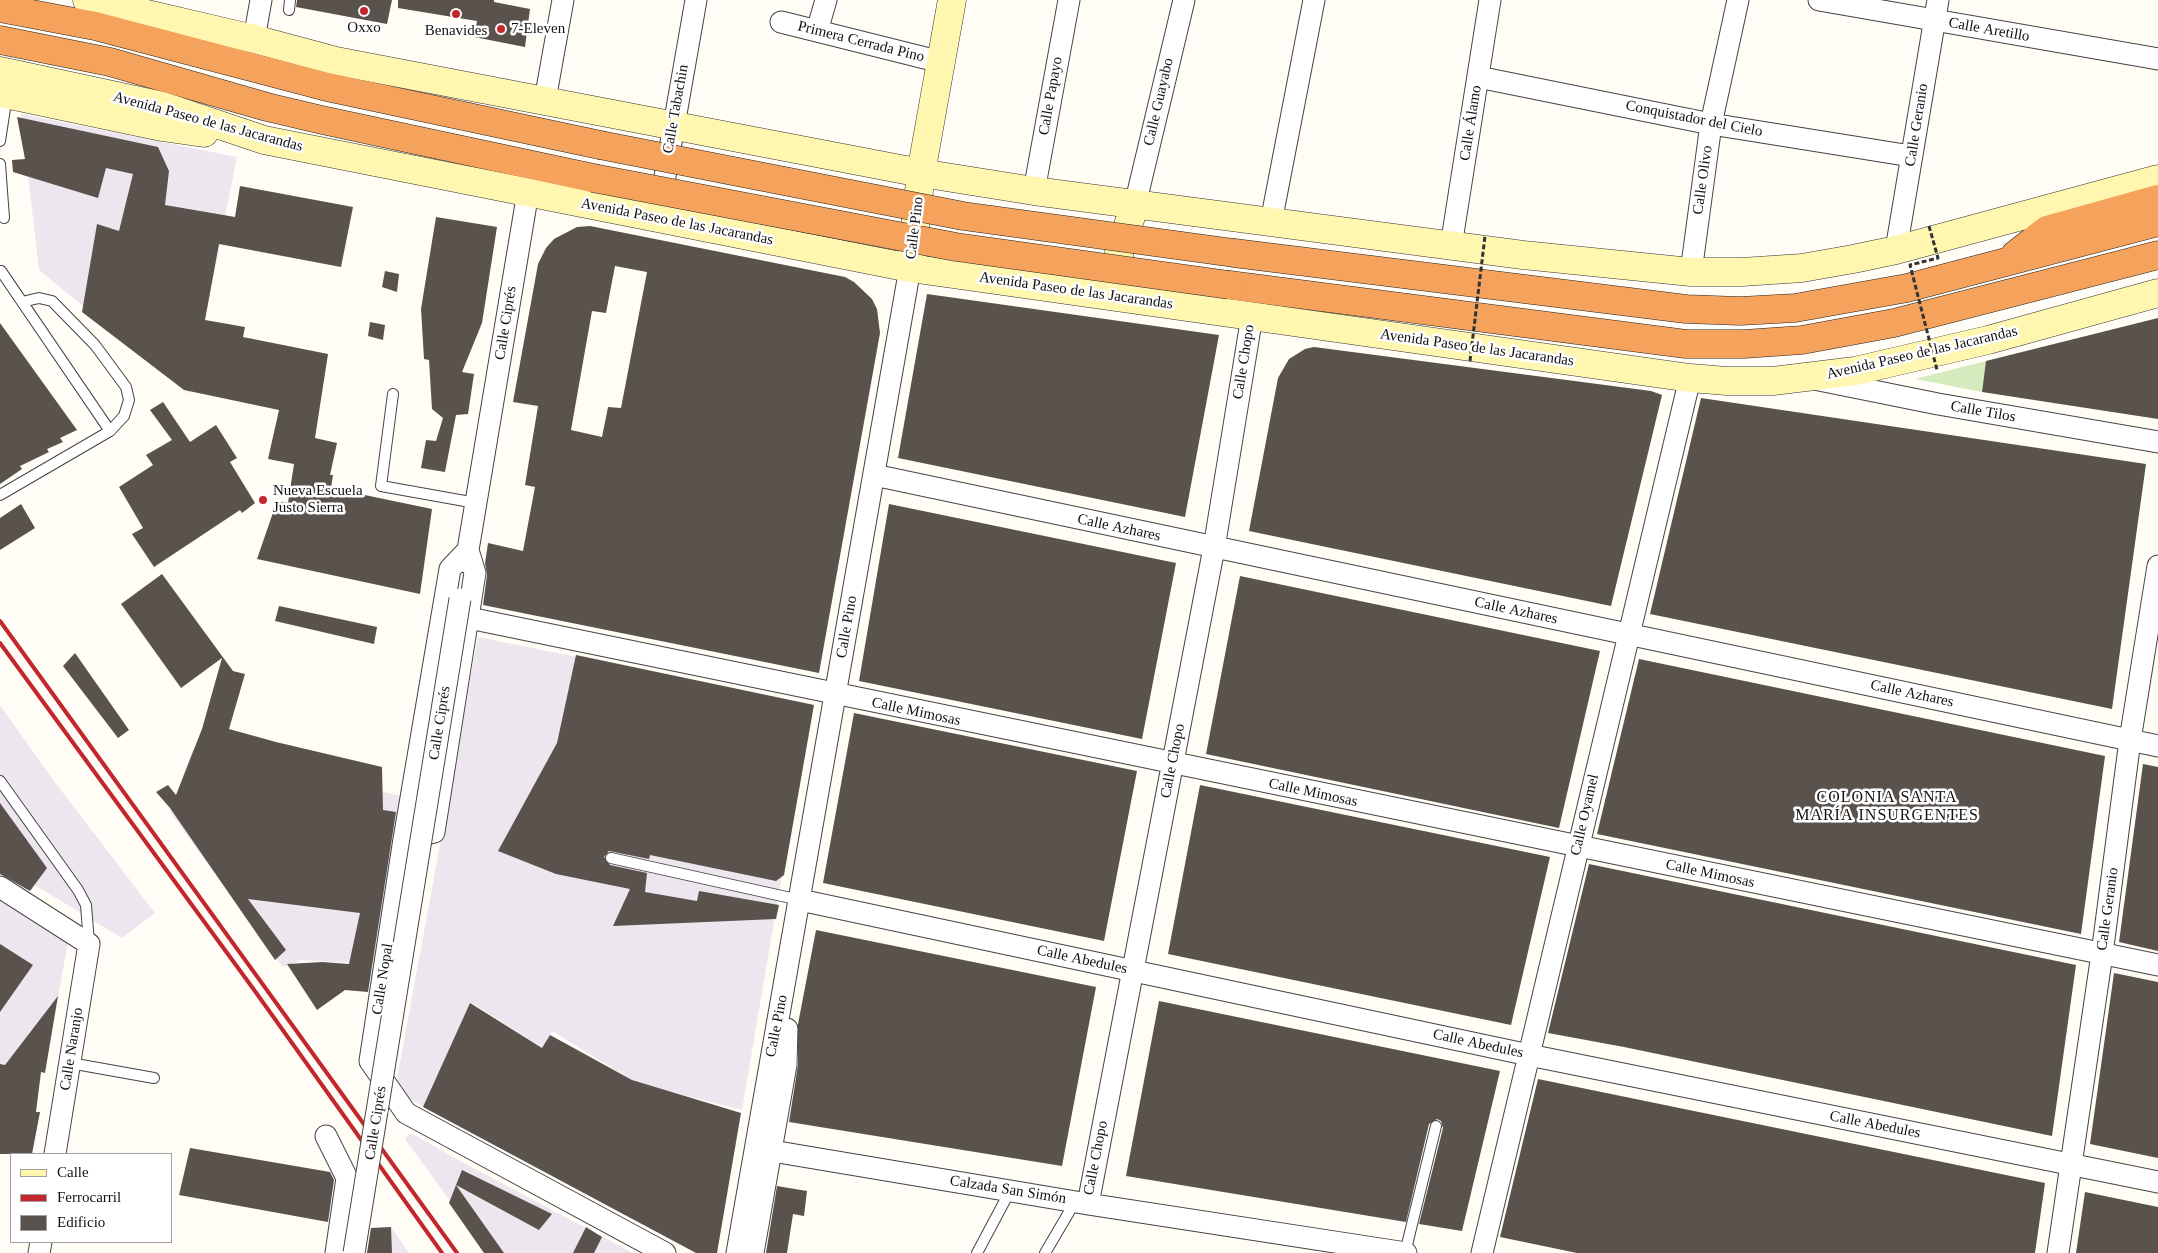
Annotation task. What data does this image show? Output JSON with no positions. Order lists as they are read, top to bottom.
{
  "streets": {
    "main road": ["Avenida Paseo de las Jacarandas", "Calle Pino"],
    "street": [
      "Calle Aretillo",
      "Primera Cerrada Pino",
      "Calle Papayo",
      "Calle Guayabo",
      "Calle Tabachin",
      "Conquistador del Cielo",
      "Calle Álamo",
      "Calle Geranio",
      "Calle Olivo",
      "Calle Ciprés",
      "Calle Chopo",
      "Calle Tilos",
      "Calle Azhares",
      "Calle Mimosas",
      "Calle Oyamel",
      "Calle Abedules",
      "Calle Nopal",
      "Calle Naranjo",
      "Calzada San Simón"
    ]
  },
  "crossings": [
    ["Calle Aretillo", "Calle Geranio"],
    ["Primera Cerrada Pino", "Calle Pino"],
    ["Calle Tabachin", "Avenida Paseo de las Jacarandas"],
    ["Conquistador del Cielo", "Calle Álamo"],
    ["Conquistador del Cielo", "Calle Geranio"],
    ["Conquistador del Cielo", "Calle Olivo"],
    ["Avenida Paseo de las Jacarandas", "Calle Pino"],
    ["Avenida Paseo de las Jacarandas", "Calle Ciprés"],
    ["Avenida Paseo de las Jacarandas", "Calle Chopo"],
    ["Avenida Paseo de las Jacarandas", "Calle Tilos"],
    ["Avenida Paseo de las Jacarandas", "Calle Oyamel"],
    ["Calle Geranio", "Calle Azhares"],
    ["Calle Geranio", "Calle Mimosas"],
    ["Calle Geranio", "Calle Abedules"],
    ["Calle Pino", "Calle Azhares"],
    ["Calle Pino", "Calle Mimosas"],
    ["Calle Pino", "Calle Abedules"],
    ["Calle Ciprés", "Calle Mimosas"],
    ["Calle Ciprés", "Calle Nopal"],
    ["Calle Chopo", "Calle Azhares"],
    ["Calle Chopo", "Calle Mimosas"],
    ["Calle Chopo", "Calle Abedules"],
    ["Calle Chopo", "Calzada San Simón"],
    ["Calle Azhares", "Calle Oyamel"],
    ["Calle Mimosas", "Calle Oyamel"],
    ["Calle Oyamel", "Calle Abedules"]
  ],
  "districts": ["COLONIA SANTA MARÍA INSURGENTES"],
  "places": [
    "Oxxo",
    "Benavides",
    "7-Eleven",
    "Nueva Escuela Justo Sierra"
  ],
  "legend": ["Calle", "Ferrocarril", "Edificio"]
}
